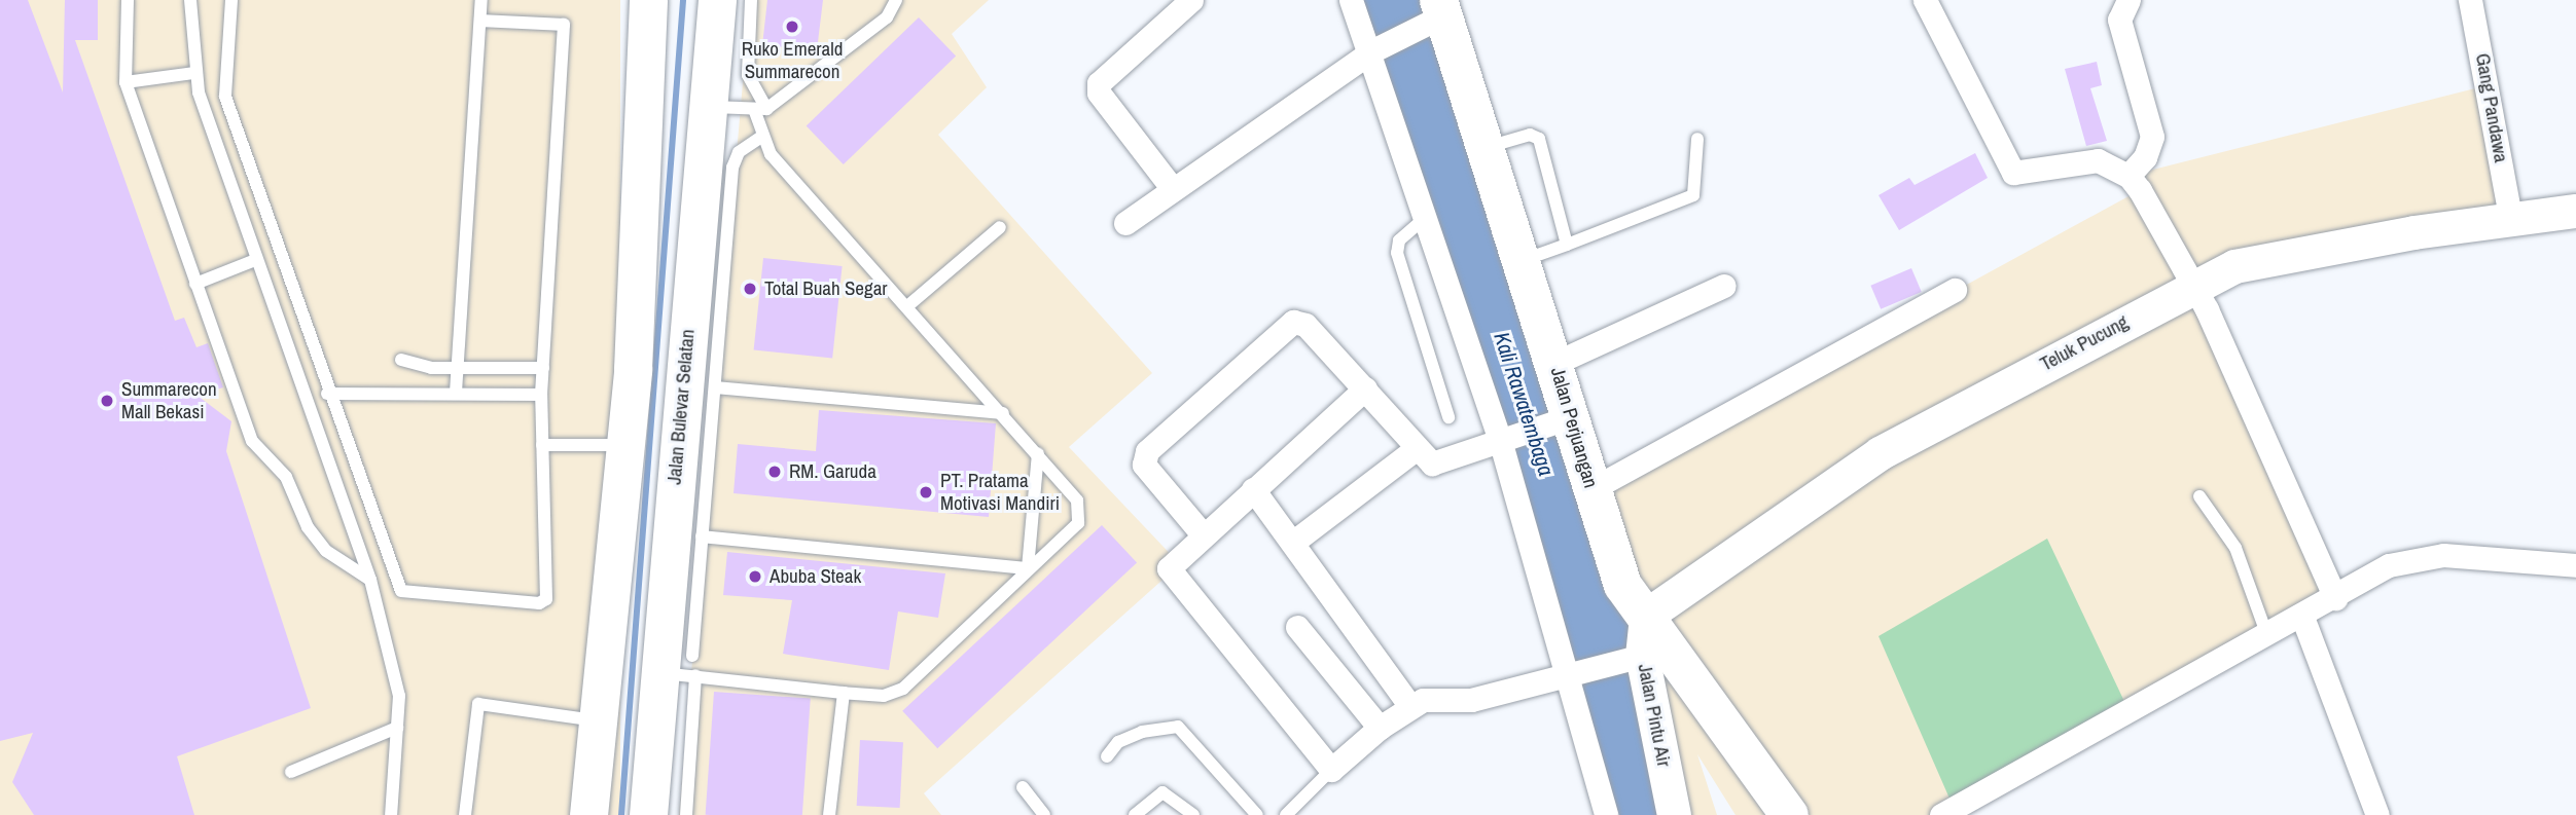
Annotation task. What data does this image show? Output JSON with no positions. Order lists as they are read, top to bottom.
{
  "streets": {
    "main road": ["Jalan Bulevar Selatan", "Jalan Perjuangan"],
    "street": ["Gang Pandawa", "Teluk Pucung", "Jalan Pintu Air"]
  },
  "crossings": [
    ["Gang Pandawa", "Teluk Pucung"],
    ["Teluk Pucung", "Jalan Perjuangan"],
    ["Teluk Pucung", "Jalan Pintu Air"],
    ["Jalan Perjuangan", "Jalan Pintu Air"]
  ],
  "water": ["Kali Rawatembaga"],
  "places": [
    "Ruko Emerald Summarecon",
    "Total Buah Segar",
    "Summarecon Mall Bekasi",
    "RM. Garuda",
    "PT. Pratama Motivasi Mandiri",
    "Abuba Steak"
  ]
}
